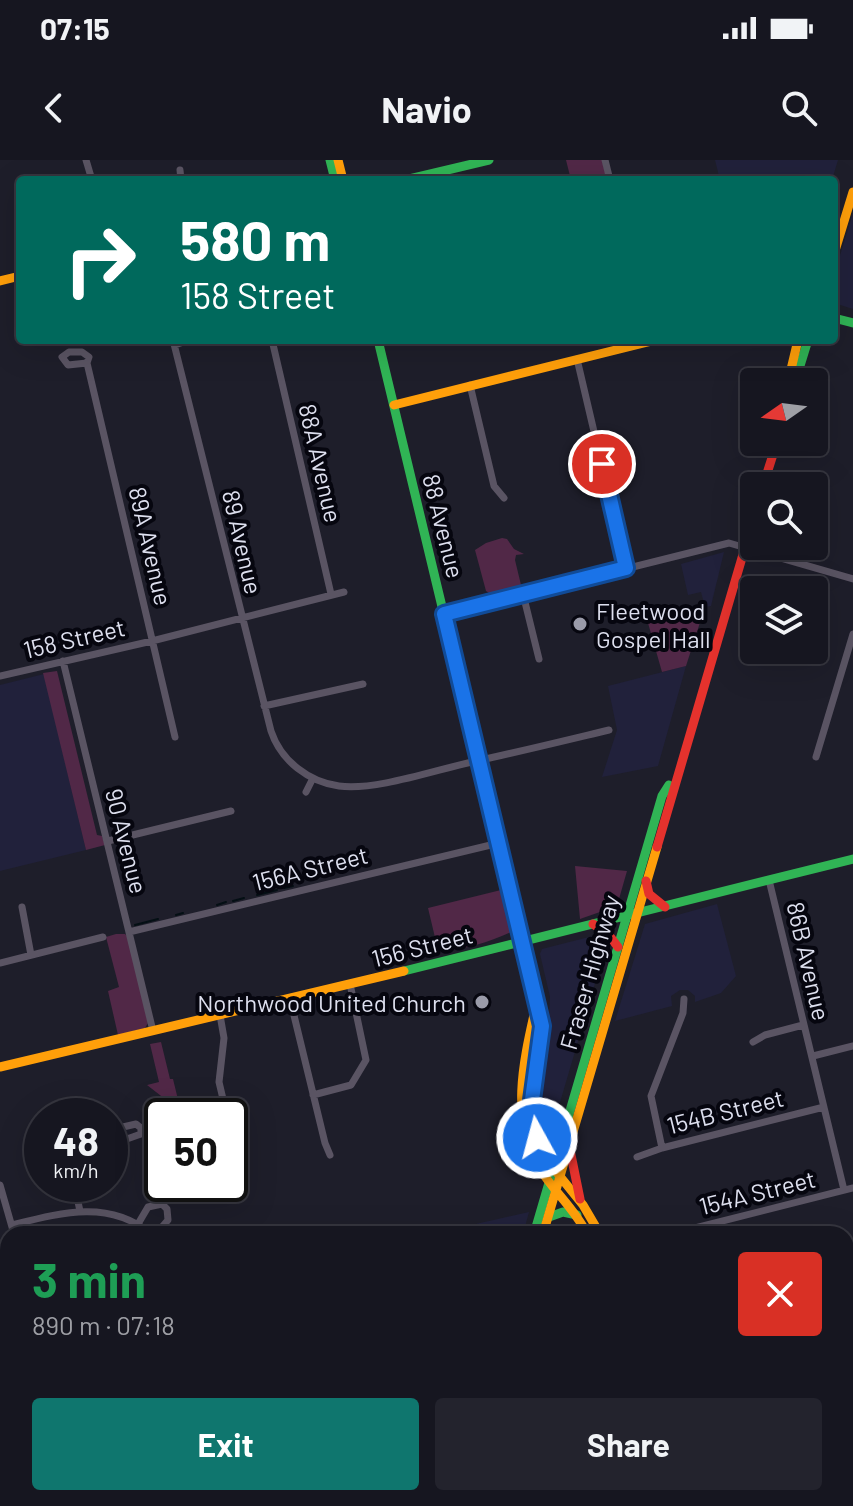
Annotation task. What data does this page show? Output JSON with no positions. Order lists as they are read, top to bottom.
{
  "streets": {
    "main road": ["88 Avenue", "156 Street", "Fraser Highway"],
    "street": [
      "88A Avenue",
      "89 Avenue",
      "89A Avenue",
      "158 Street",
      "90 Avenue",
      "156A Street",
      "86B Avenue",
      "154B Street",
      "154A Street"
    ]
  },
  "crossings": [
    ["88A Avenue", "158 Street"],
    ["88 Avenue", "156A Street"],
    ["88 Avenue", "156 Street"],
    ["88 Avenue", "Fraser Highway"],
    ["89 Avenue", "158 Street"],
    ["89A Avenue", "158 Street"],
    ["158 Street", "90 Avenue"],
    ["90 Avenue", "156A Street"],
    ["90 Avenue", "156 Street"],
    ["156 Street", "86B Avenue"],
    ["156 Street", "Fraser Highway"],
    ["86B Avenue", "154B Street"],
    ["86B Avenue", "154A Street"]
  ],
  "places": ["Fleetwood Gospel Hall", "Northwood United Church"],
  "north": "left",
  "page": {
    "status": "07:15",
    "header": "Navio",
    "turn": ["580 m", "158 Street"],
    "speed": "48 km/h",
    "limit": "50",
    "heading": ["3 min", "890 m · 07:18"],
    "buttons": ["Exit", "Share"]
  }
}
